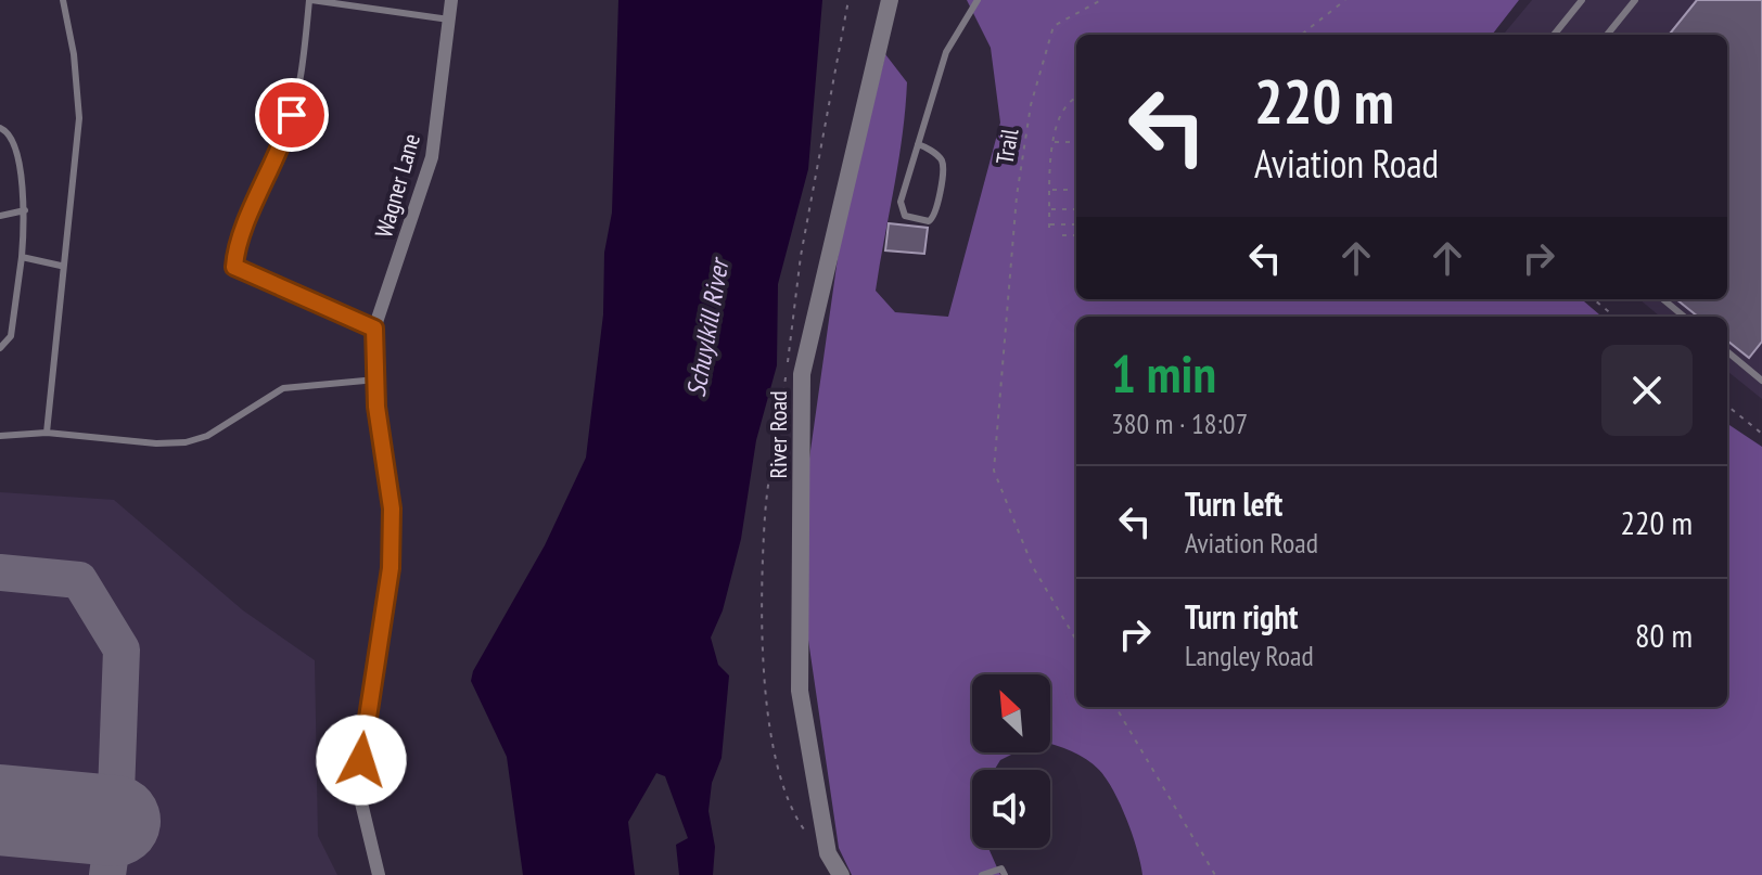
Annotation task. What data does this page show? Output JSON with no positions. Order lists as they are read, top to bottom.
{
  "streets": {
    "street": ["Wagner Lane", "River Road"],
    "path": ["Trail"]
  },
  "water": ["Schuylkill River"],
  "north": "top left",
  "page": {
    "turn": ["220 m", "Aviation Road"],
    "heading": ["1 min", "380 m · 18:07"],
    "list": [
      {
        "name": "Turn left",
        "note": "Aviation Road",
        "value": "220 m"
      },
      {
        "name": "Turn right",
        "note": "Langley Road",
        "value": "80 m"
      }
    ]
  }
}
